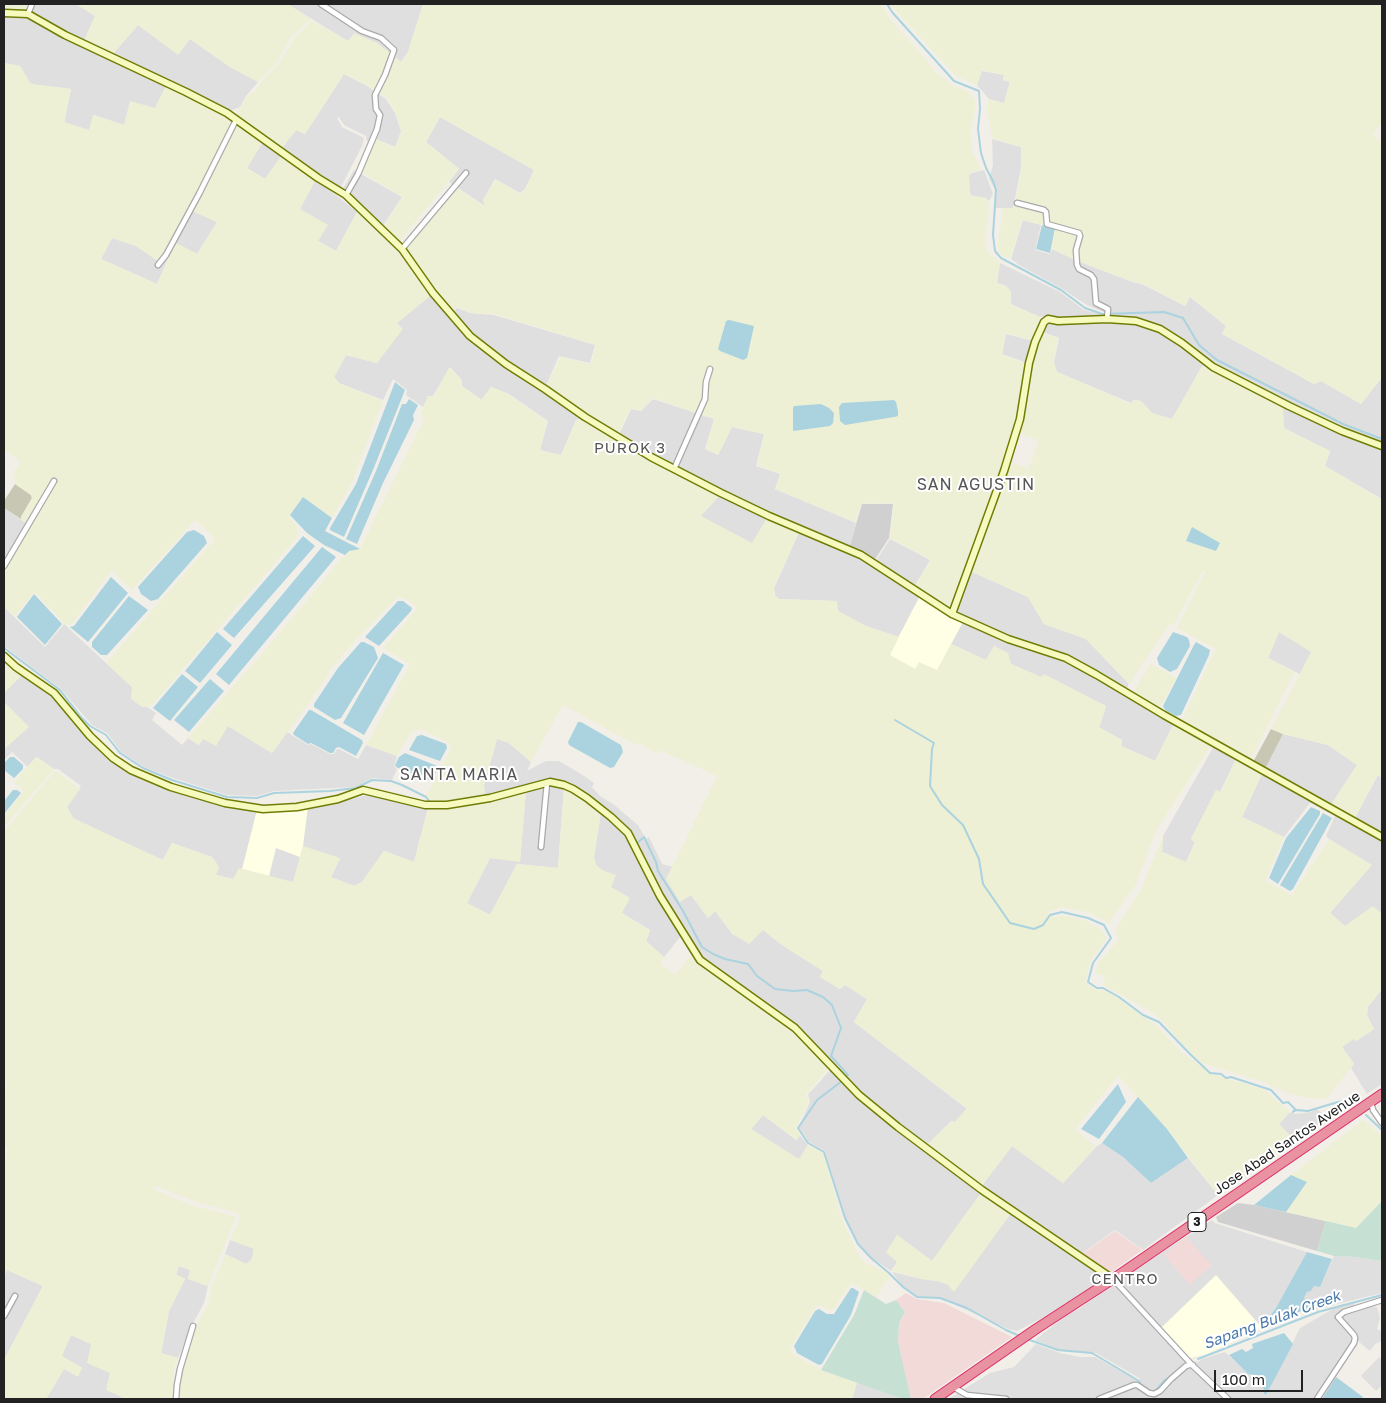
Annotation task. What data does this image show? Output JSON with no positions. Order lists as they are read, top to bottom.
{
  "streets": {
    "highway": ["Jose Abad Santos Avenue", "3"]
  },
  "districts": [
    "PUROK 3",
    "SAN AGUSTIN",
    "SANTA MARIA",
    "CENTRO"
  ],
  "water": ["Sapang Bulak Creek"],
  "scale_bar": "100 m"
}
